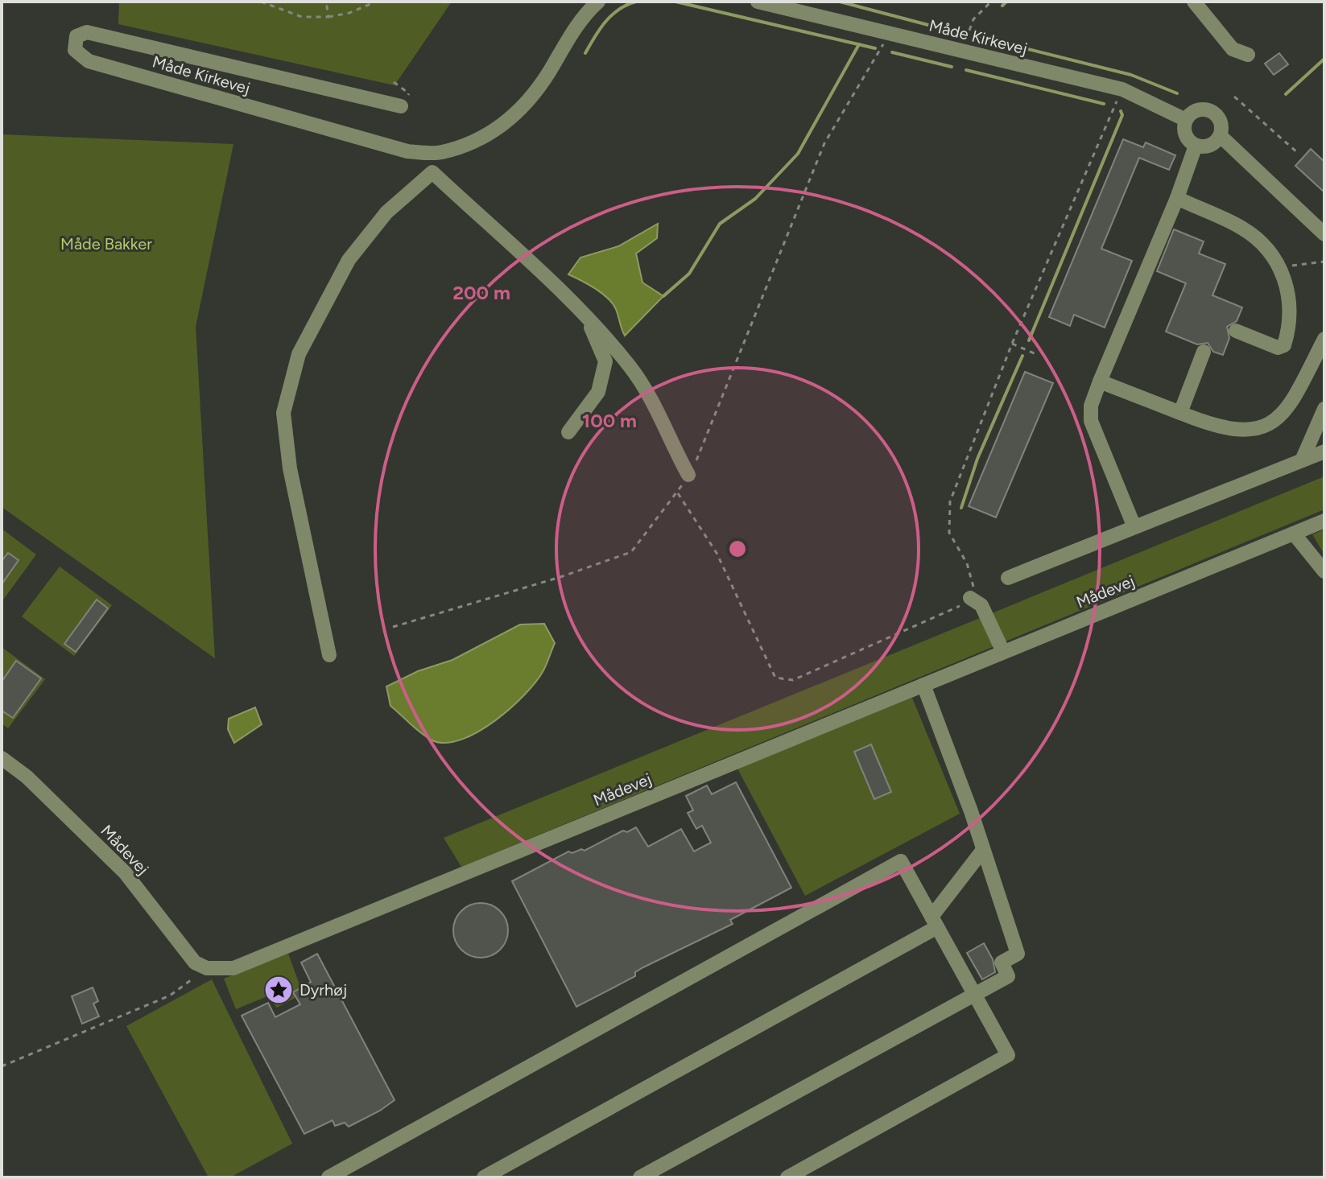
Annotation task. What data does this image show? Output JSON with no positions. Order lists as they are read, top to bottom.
{
  "streets": {
    "street": ["Måde Kirkevej", "Mådevej"]
  },
  "parks": ["Måde Bakker"],
  "places": {
    "place": ["Dyrhøj"]
  },
  "rings": ["200 m", "100 m"]
}
